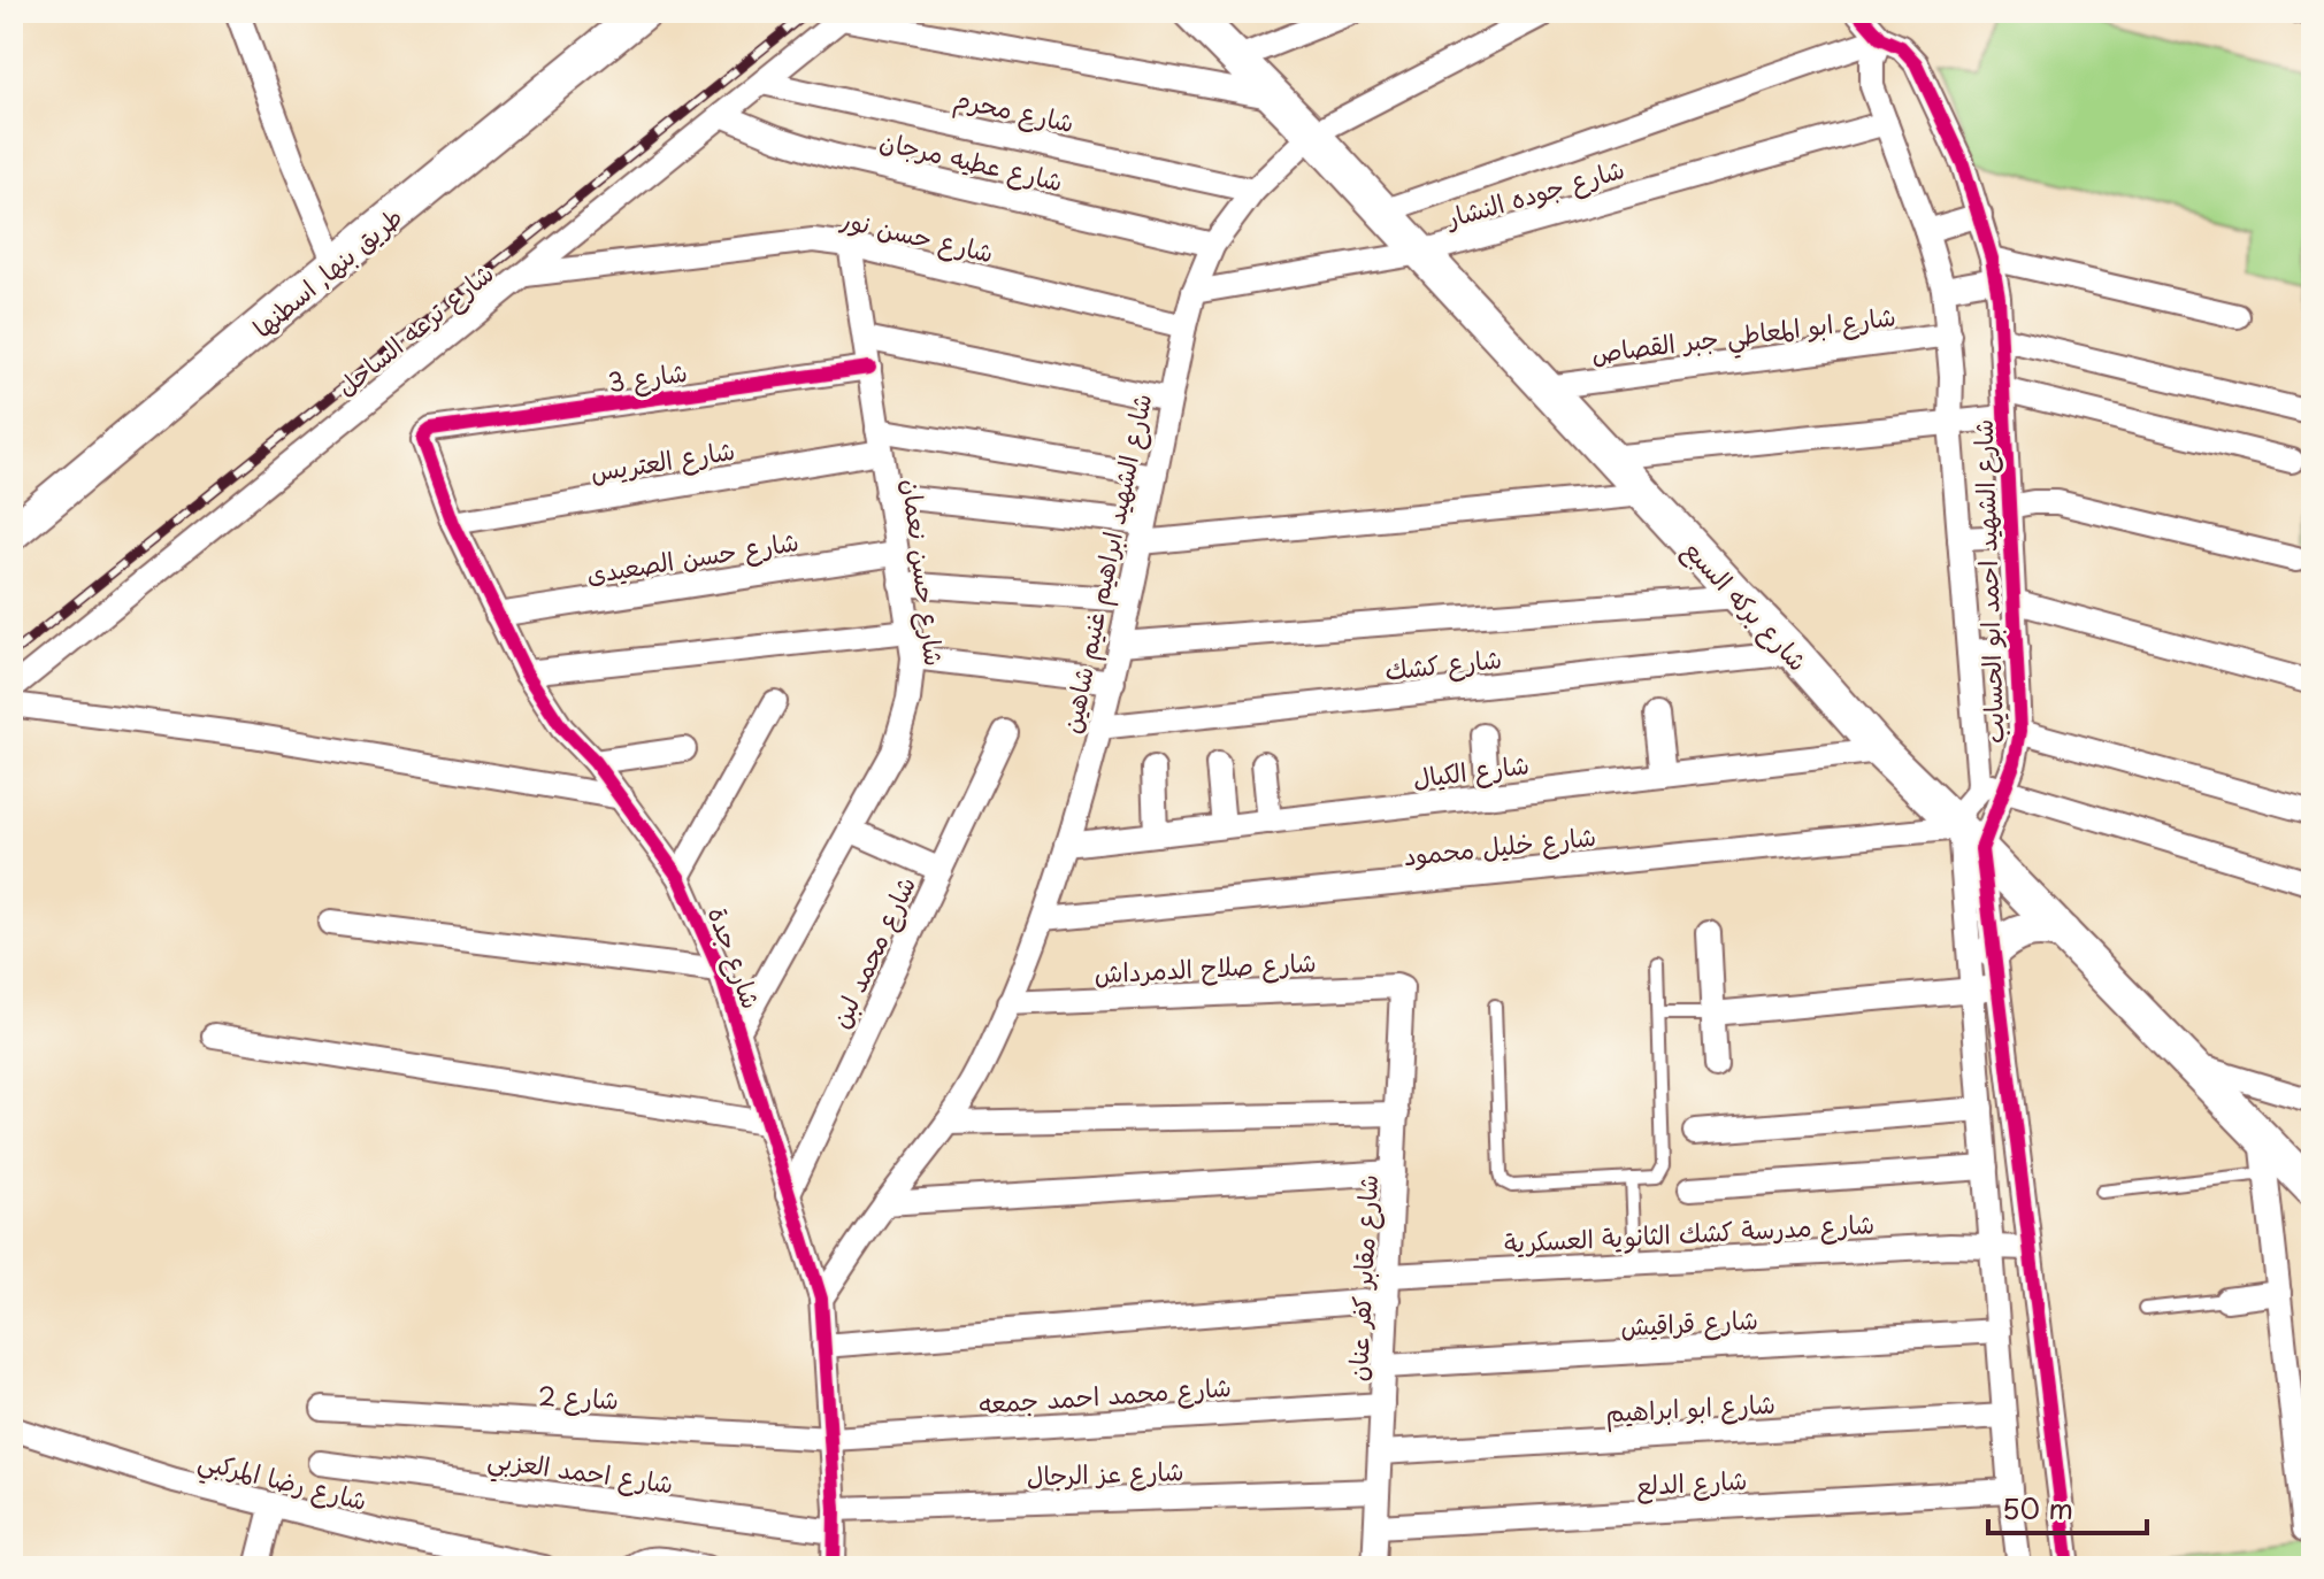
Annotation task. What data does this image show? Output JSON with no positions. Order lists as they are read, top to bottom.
{
  "streets": {
    "main road": ["طريق بنها, اسطنها", "شارع بركه السبع"],
    "street": [
      "شارع محرم",
      "شارع عطيه مرجان",
      "شارع جوده النشار",
      "شارع حسن نور",
      "شارع ترعه الساحل",
      "شارع ابو المعاطي جبر القصاص",
      "شارع 3",
      "شارع العتريس",
      "شارع حسن الصعيدى",
      "شارع الشهيد ابراهيم غنيم شاهين",
      "شارع حسن نعمان",
      "شارع الشهيد احمد ابو الحسايب",
      "شارع كشك",
      "شارع الكيال",
      "شارع خليل محمود",
      "شارع محمد لبن",
      "شارع جدة",
      "شارع صلاح الدمرداش",
      "شارع مدرسة كشك الثانوية العسكرية",
      "شارع مقابر كفر عنان",
      "شارع قراقيش",
      "شارع محمد احمد جمعه",
      "شارع 2",
      "شارع ابو ابراهيم",
      "شارع احمد العزبي",
      "شارع عز الرجال",
      "شارع رضا المركبي",
      "شارع الدلع"
    ]
  },
  "crossings": [
    ["شارع محرم", "شارع ترعه الساحل"],
    ["شارع محرم", "شارع الشهيد ابراهيم غنيم شاهين"],
    ["شارع عطيه مرجان", "شارع ترعه الساحل"],
    ["شارع عطيه مرجان", "شارع الشهيد ابراهيم غنيم شاهين"],
    ["شارع جوده النشار", "شارع الشهيد ابراهيم غنيم شاهين"],
    ["شارع جوده النشار", "شارع الشهيد احمد ابو الحسايب"],
    ["شارع جوده النشار", "شارع بركه السبع"],
    ["شارع حسن نور", "شارع ترعه الساحل"],
    ["شارع حسن نور", "شارع الشهيد ابراهيم غنيم شاهين"],
    ["شارع حسن نور", "شارع حسن نعمان"],
    ["شارع ابو المعاطي جبر القصاص", "شارع الشهيد احمد ابو الحسايب"],
    ["شارع ابو المعاطي جبر القصاص", "شارع بركه السبع"],
    ["شارع 3", "شارع حسن نعمان"],
    ["شارع 3", "شارع جدة"],
    ["شارع العتريس", "شارع الشهيد ابراهيم غنيم شاهين"],
    ["شارع العتريس", "شارع حسن نعمان"],
    ["شارع العتريس", "شارع جدة"],
    ["شارع حسن الصعيدى", "شارع حسن نعمان"],
    ["شارع حسن الصعيدى", "شارع جدة"],
    ["شارع الشهيد ابراهيم غنيم شاهين", "شارع بركه السبع"],
    ["شارع الشهيد ابراهيم غنيم شاهين", "شارع كشك"],
    ["شارع الشهيد ابراهيم غنيم شاهين", "شارع الكيال"],
    ["شارع الشهيد ابراهيم غنيم شاهين", "شارع خليل محمود"],
    ["شارع الشهيد ابراهيم غنيم شاهين", "شارع جدة"],
    ["شارع الشهيد ابراهيم غنيم شاهين", "شارع صلاح الدمرداش"],
    ["شارع حسن نعمان", "شارع جدة"],
    ["شارع الشهيد احمد ابو الحسايب", "شارع بركه السبع"],
    ["شارع الشهيد احمد ابو الحسايب", "شارع خليل محمود"],
    ["شارع بركه السبع", "شارع كشك"],
    ["شارع بركه السبع", "شارع الكيال"],
    ["شارع بركه السبع", "شارع خليل محمود"],
    ["شارع محمد لبن", "شارع جدة"],
    ["شارع جدة", "شارع مدرسة كشك الثانوية العسكرية"],
    ["شارع جدة", "شارع محمد احمد جمعه"],
    ["شارع جدة", "شارع 2"],
    ["شارع جدة", "شارع احمد العزبي"],
    ["شارع جدة", "شارع عز الرجال"],
    ["شارع صلاح الدمرداش", "شارع مقابر كفر عنان"],
    ["شارع مدرسة كشك الثانوية العسكرية", "شارع مقابر كفر عنان"],
    ["شارع مقابر كفر عنان", "شارع قراقيش"],
    ["شارع مقابر كفر عنان", "شارع محمد احمد جمعه"],
    ["شارع مقابر كفر عنان", "شارع ابو ابراهيم"],
    ["شارع مقابر كفر عنان", "شارع عز الرجال"],
    ["شارع مقابر كفر عنان", "شارع الدلع"],
    ["شارع محمد احمد جمعه", "شارع 2"],
    ["شارع احمد العزبي", "شارع عز الرجال"]
  ],
  "scale_bar": "50 m"
}
